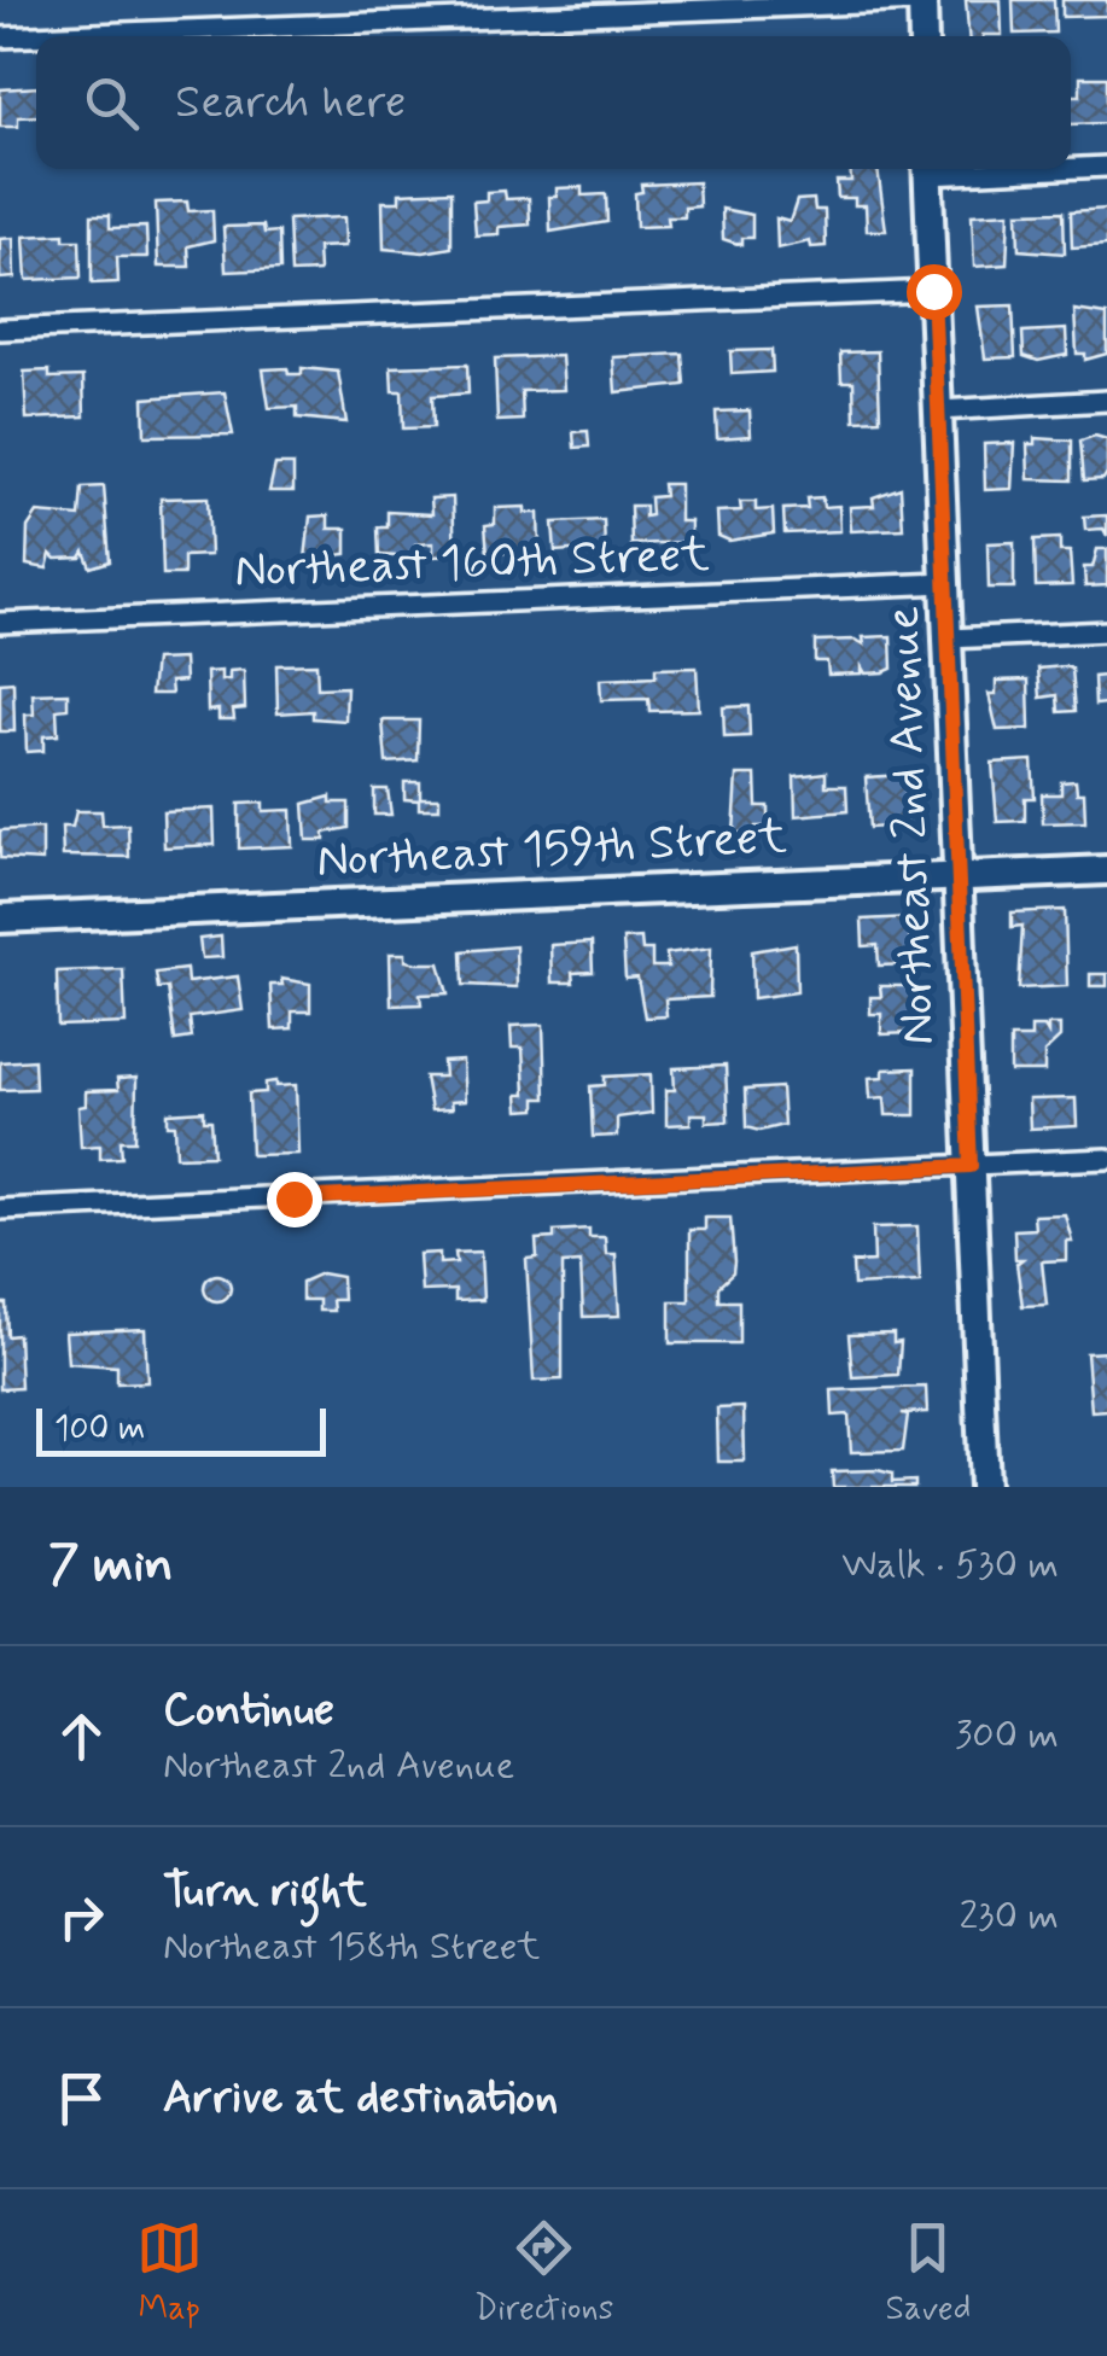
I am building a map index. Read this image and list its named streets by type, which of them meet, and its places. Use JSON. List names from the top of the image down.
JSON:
{
  "streets": {
    "street": ["Northeast 160th Street", "Northeast 2nd Avenue", "Northeast 159th Street"]
  },
  "crossings": [
    ["Northeast 160th Street", "Northeast 2nd Avenue"],
    ["Northeast 2nd Avenue", "Northeast 159th Street"]
  ],
  "scale_bar": "100 m",
  "page": {
    "search": "Search here",
    "scale": "100 m",
    "heading": ["7 min", "Walk · 530 m"],
    "list": [
      ["Continue", "Northeast 2nd Avenue", "300 m"],
      ["Turn right", "Northeast 158th Street", "230 m"],
      "Arrive at destination"
    ],
    "nav": ["Map", "Directions", "Saved"]
  }
}
